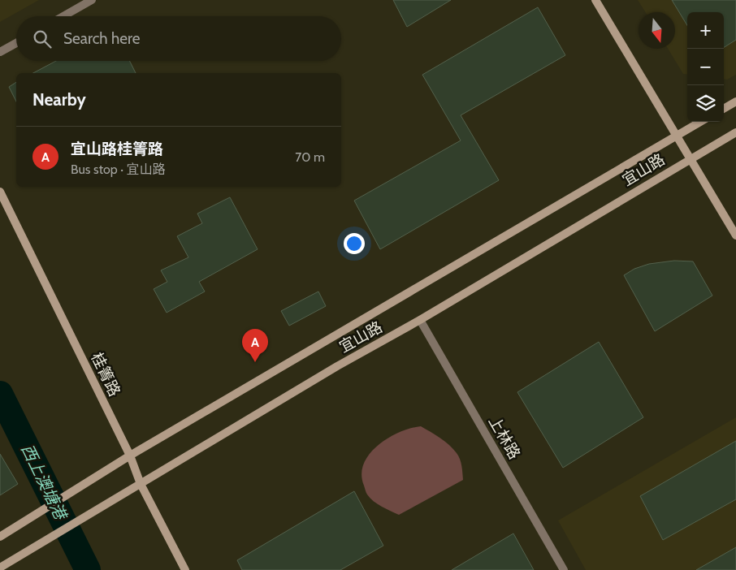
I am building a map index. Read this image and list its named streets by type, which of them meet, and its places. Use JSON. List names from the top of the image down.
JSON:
{
  "streets": {
    "main road": ["宜山路", "桂箐路"],
    "street": ["上林路"]
  },
  "crossings": [
    ["宜山路", "桂箐路"],
    ["宜山路", "上林路"]
  ],
  "water": ["西上澳塘港"],
  "north": "bottom",
  "page": {
    "map_buttons": ["+", "−"],
    "search": "Search here",
    "heading": "Nearby",
    "list": [
      {
        "mark": "A",
        "name": "宜山路桂箐路",
        "note": "Bus stop · 宜山路",
        "value": "70 m"
      }
    ],
    "pins": "A"
  }
}
